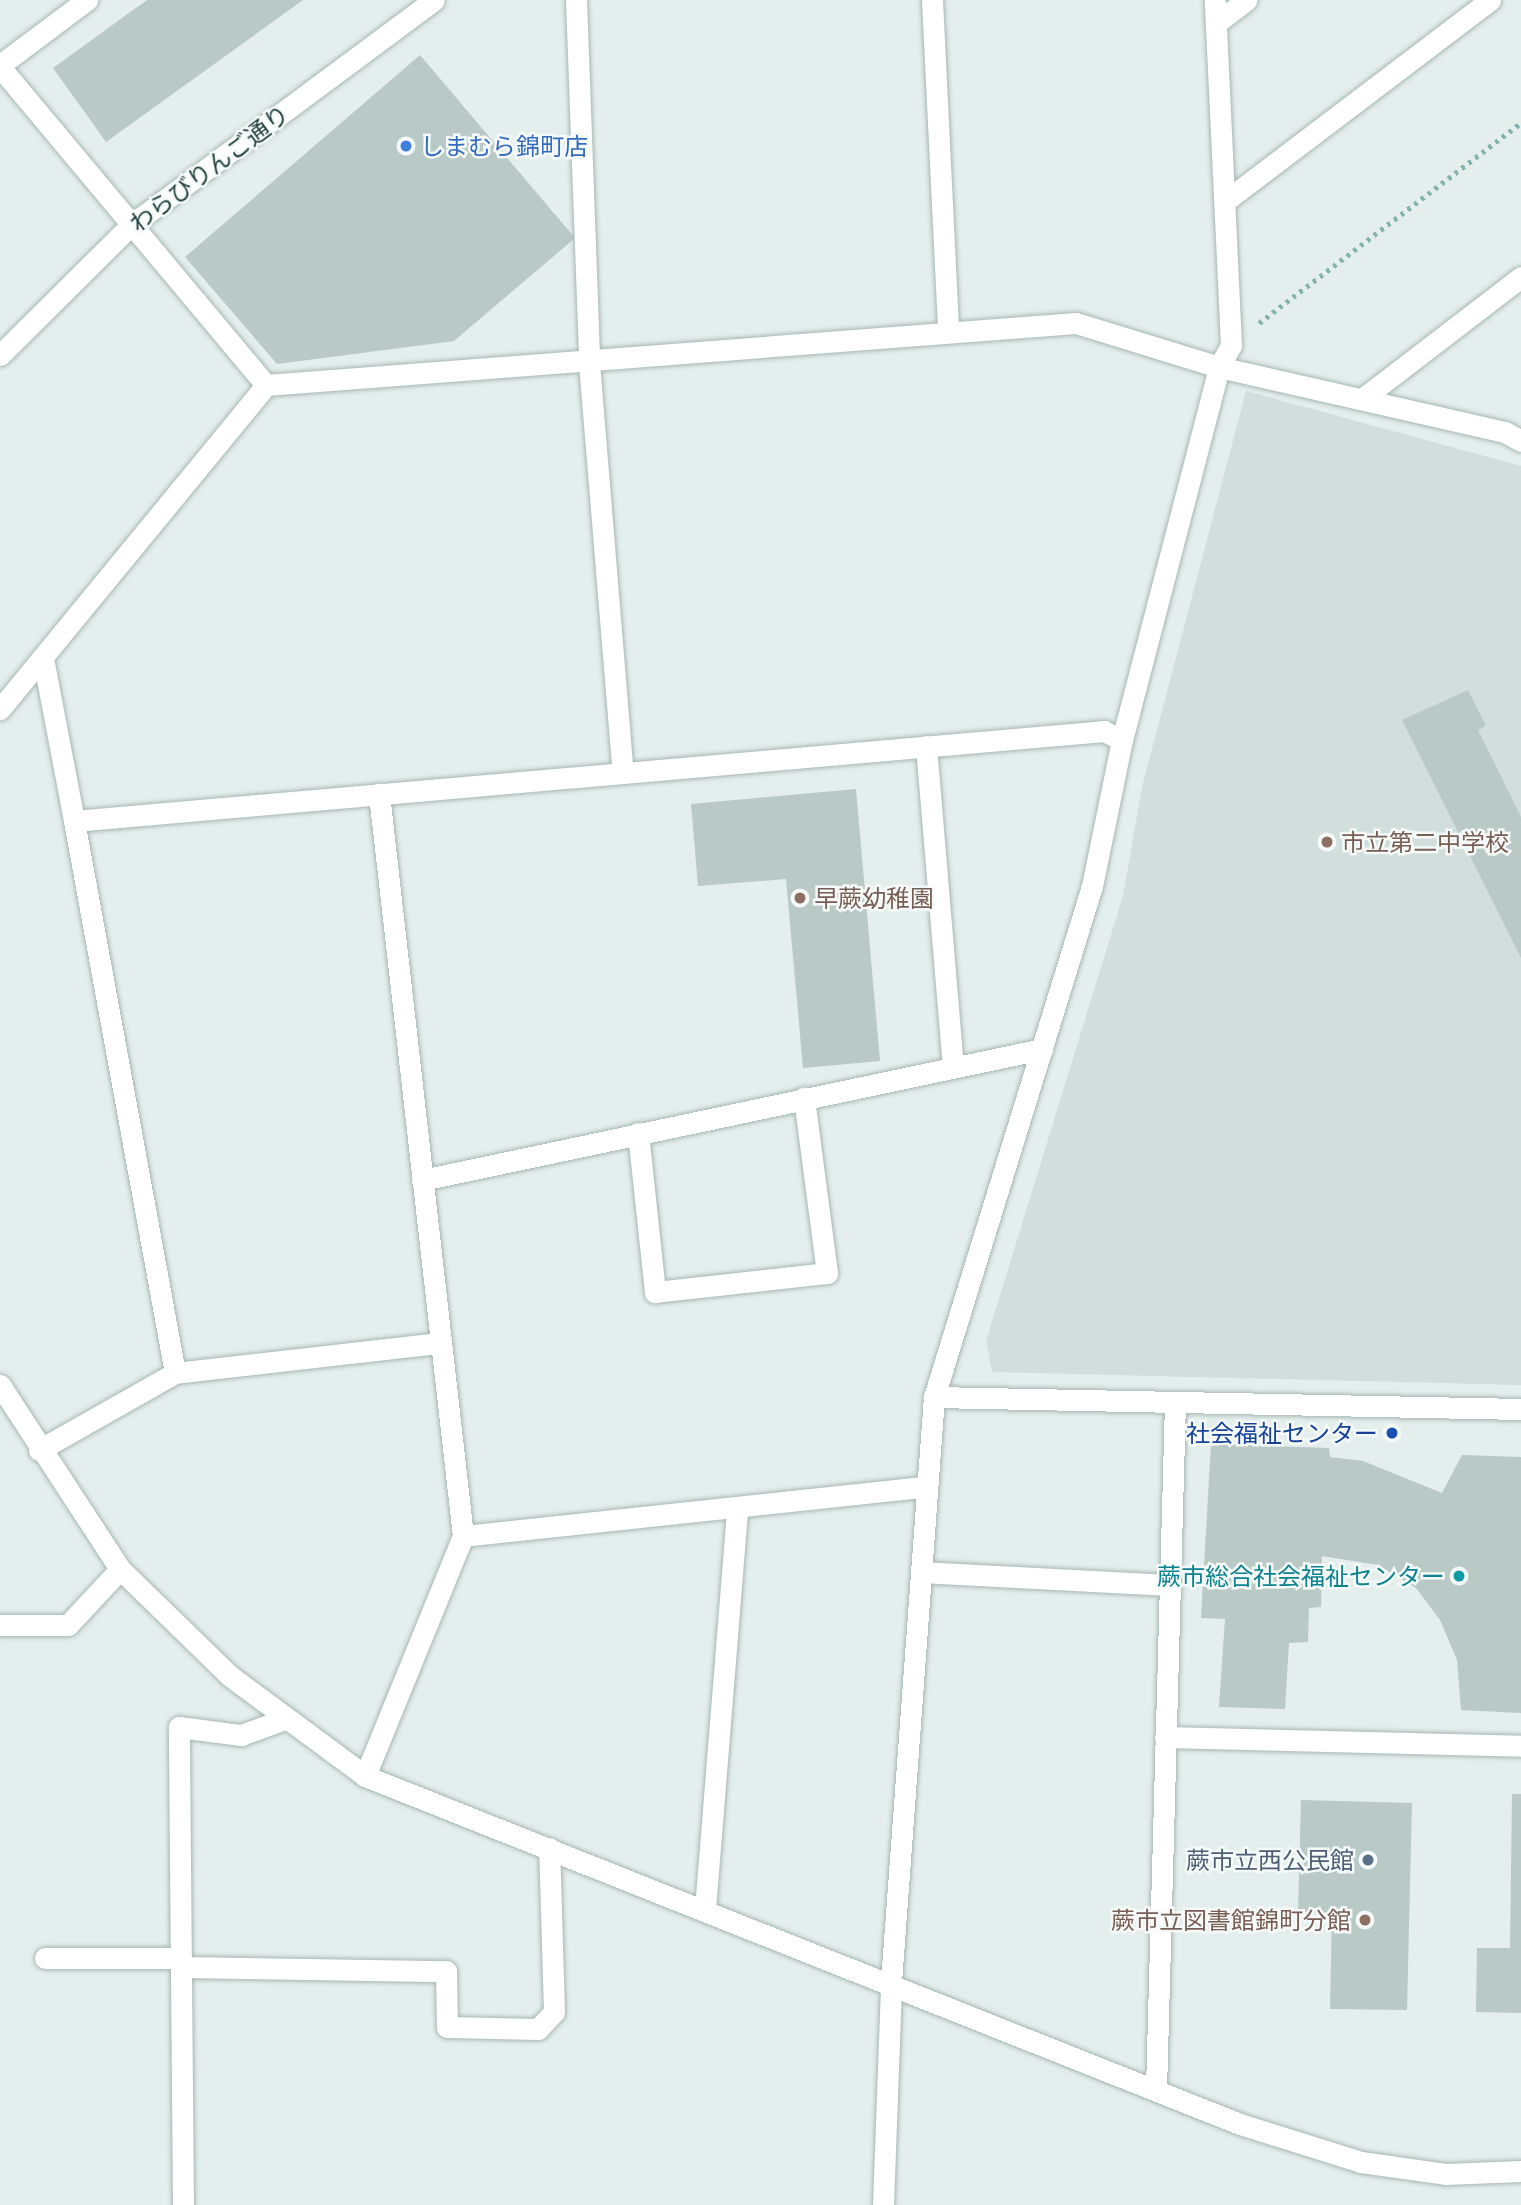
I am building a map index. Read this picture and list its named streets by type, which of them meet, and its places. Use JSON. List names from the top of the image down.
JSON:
{
  "streets": {
    "street": ["わらびりんご通り"]
  },
  "places": [
    "しまむら錦町店",
    "市立第二中学校",
    "早蕨幼稚園",
    "社会福祉センター",
    "蕨市総合社会福祉センター",
    "蕨市立西公民館",
    "蕨市立図書館錦町分館"
  ]
}
